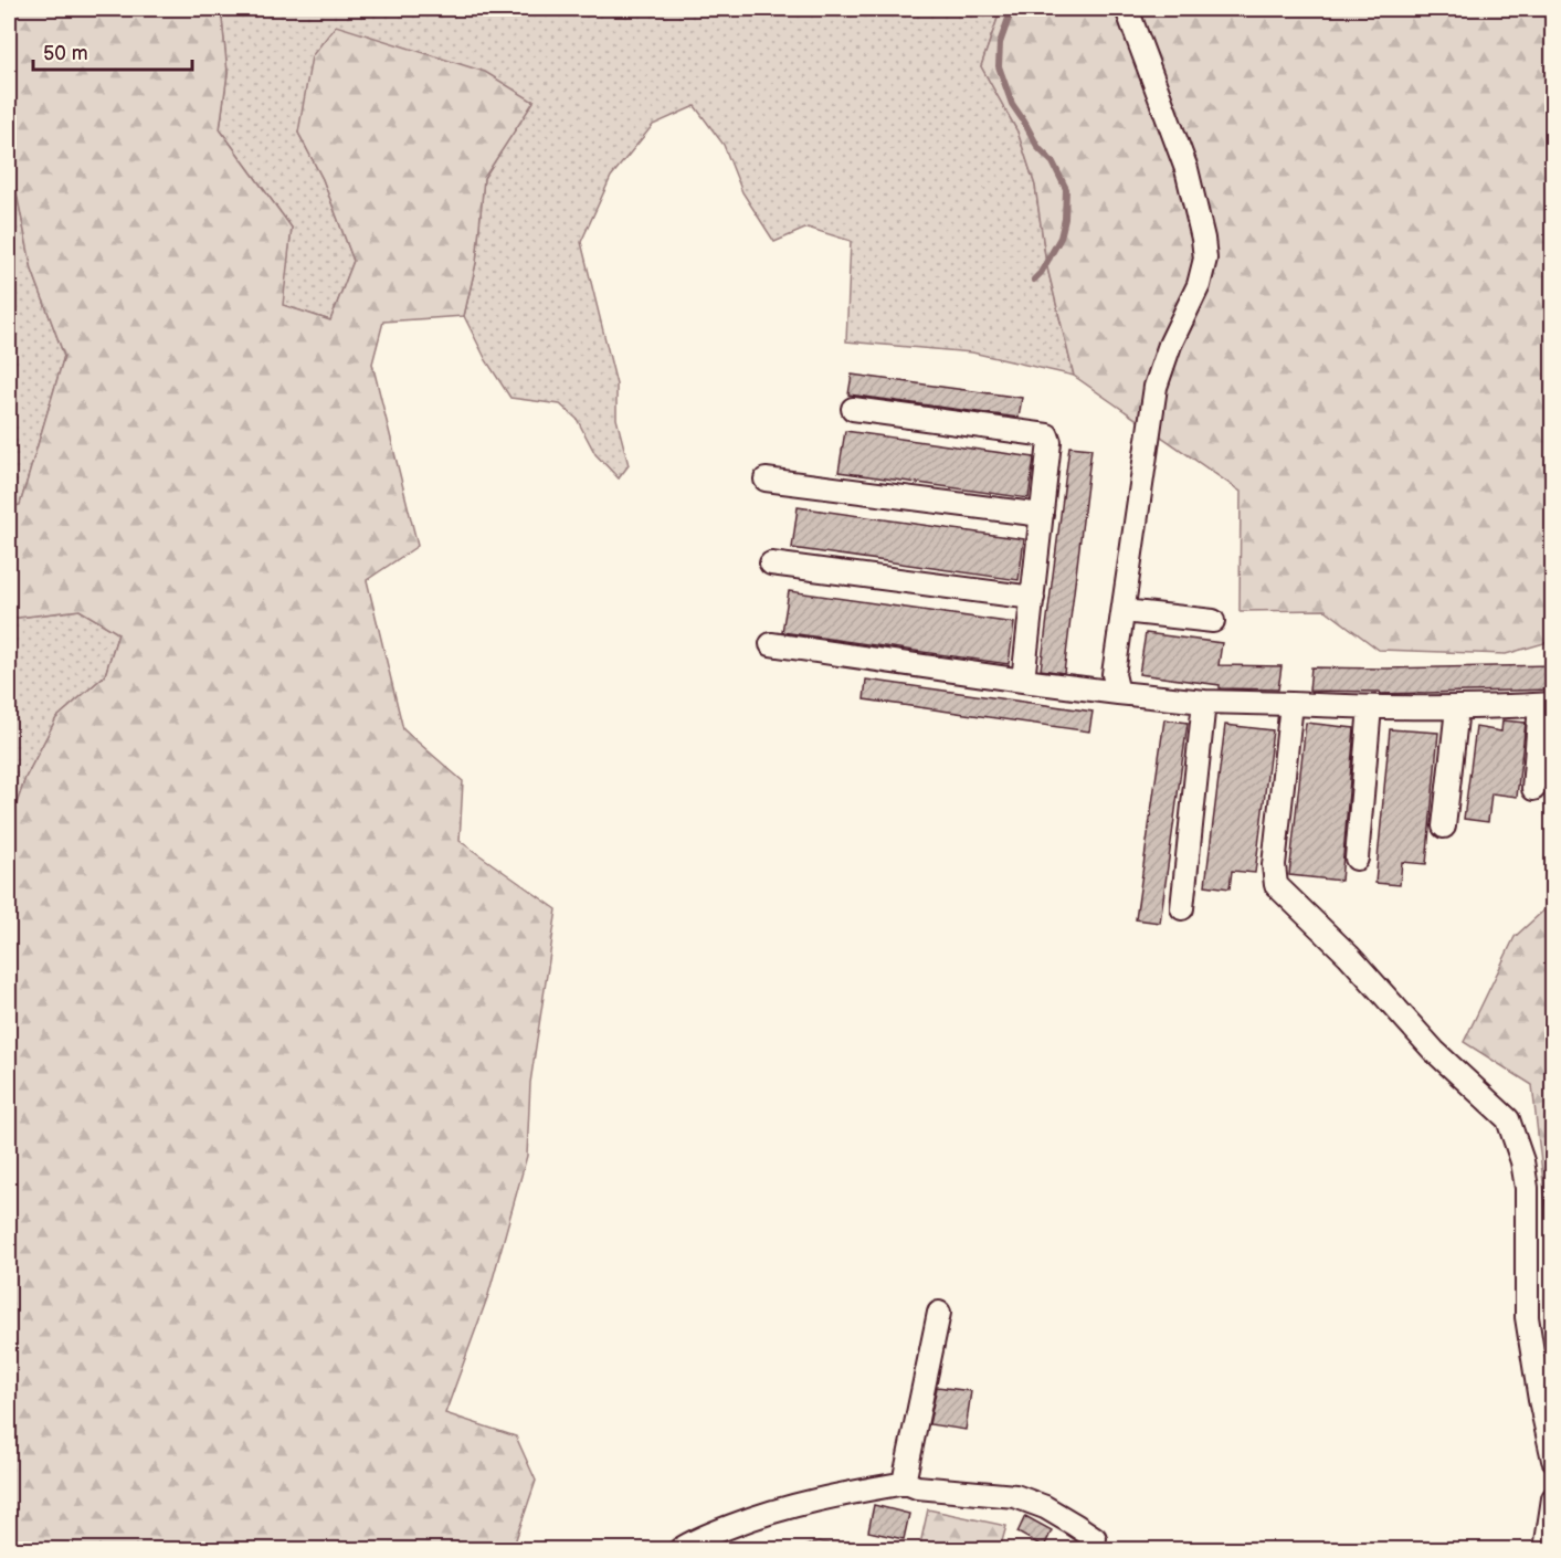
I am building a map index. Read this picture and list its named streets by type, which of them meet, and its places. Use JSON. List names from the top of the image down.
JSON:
{
  "scale_bar": "50 m"
}
